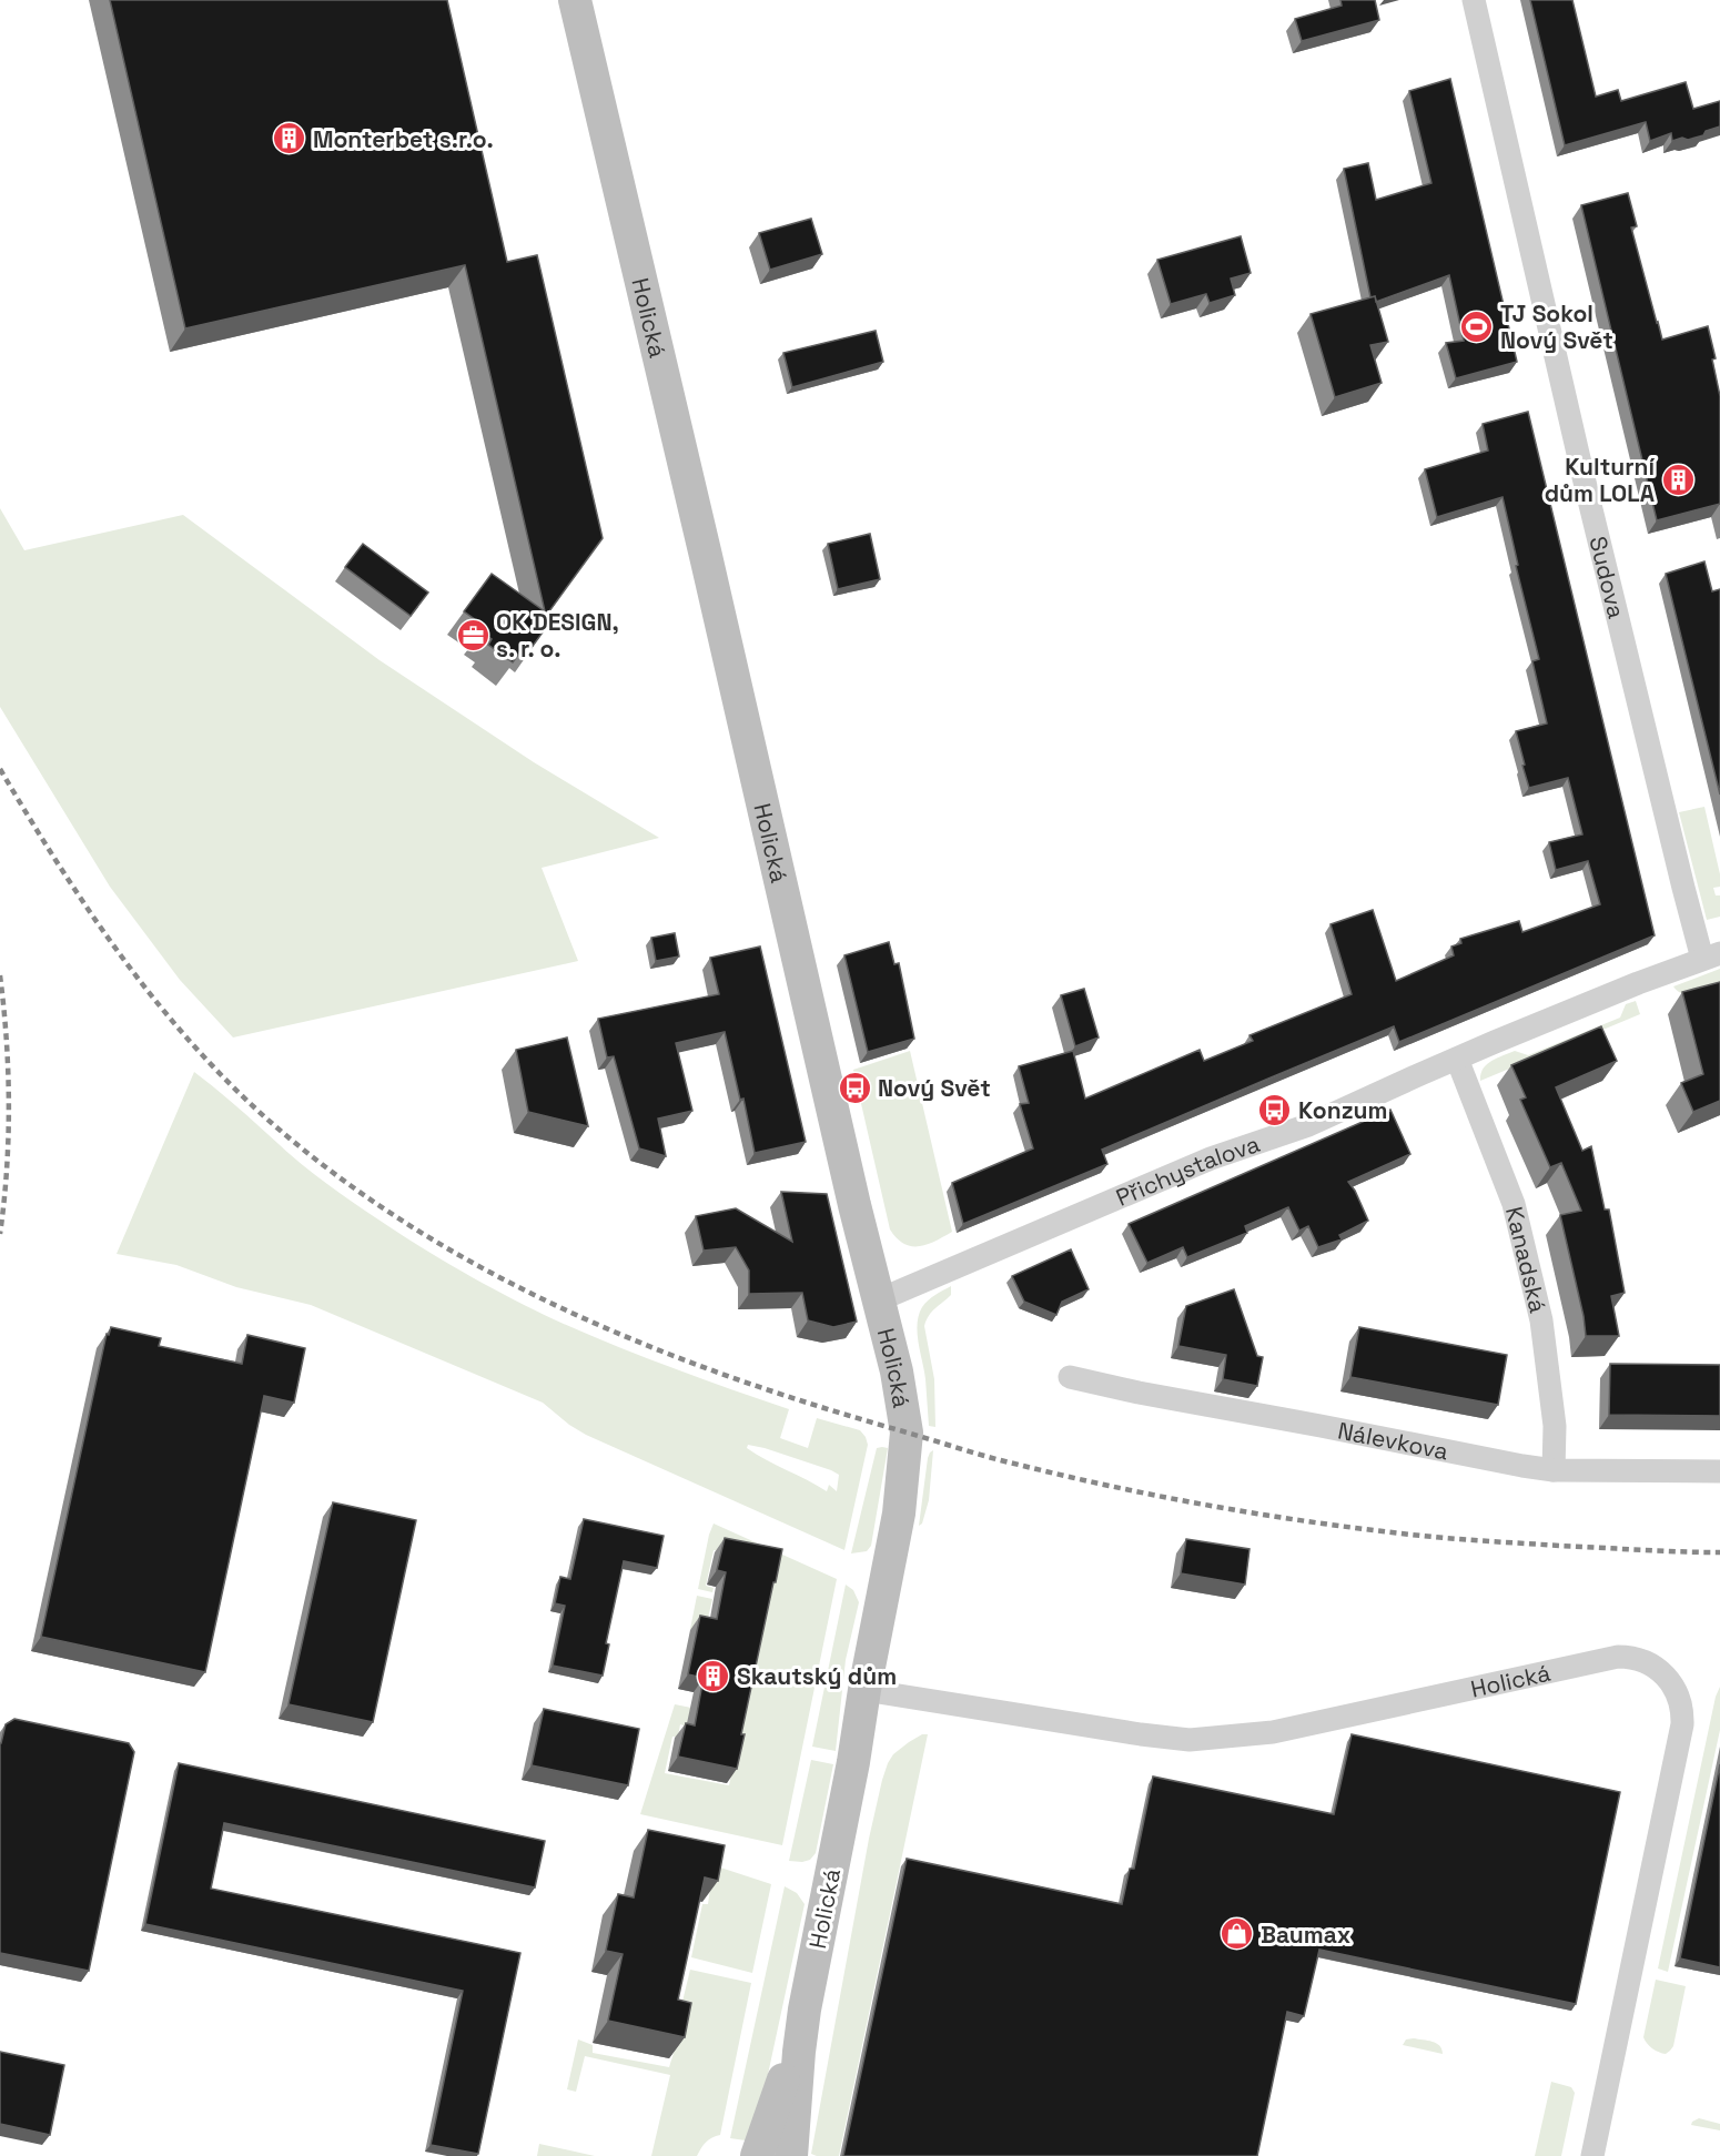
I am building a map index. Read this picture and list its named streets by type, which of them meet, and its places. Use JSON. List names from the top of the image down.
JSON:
{
  "streets": {
    "street": [
      "Holická",
      "Sudova",
      "Přichystalova",
      "Kanadská",
      "Nálevkova"
    ]
  },
  "crossings": [
    ["Holická", "Přichystalova"],
    ["Sudova", "Přichystalova"],
    ["Přichystalova", "Kanadská"],
    ["Kanadská", "Nálevkova"]
  ],
  "places": {
    "building": ["Monterbet s.r.o.", "Kulturní dům LOLA", "Skautský dům"],
    "sports": ["TJ Sokol Nový Svět"],
    "office": ["OK DESIGN, s. r. o."],
    "bus stop": ["Nový Svět", "Konzum"],
    "shop": ["Baumax"]
  }
}
